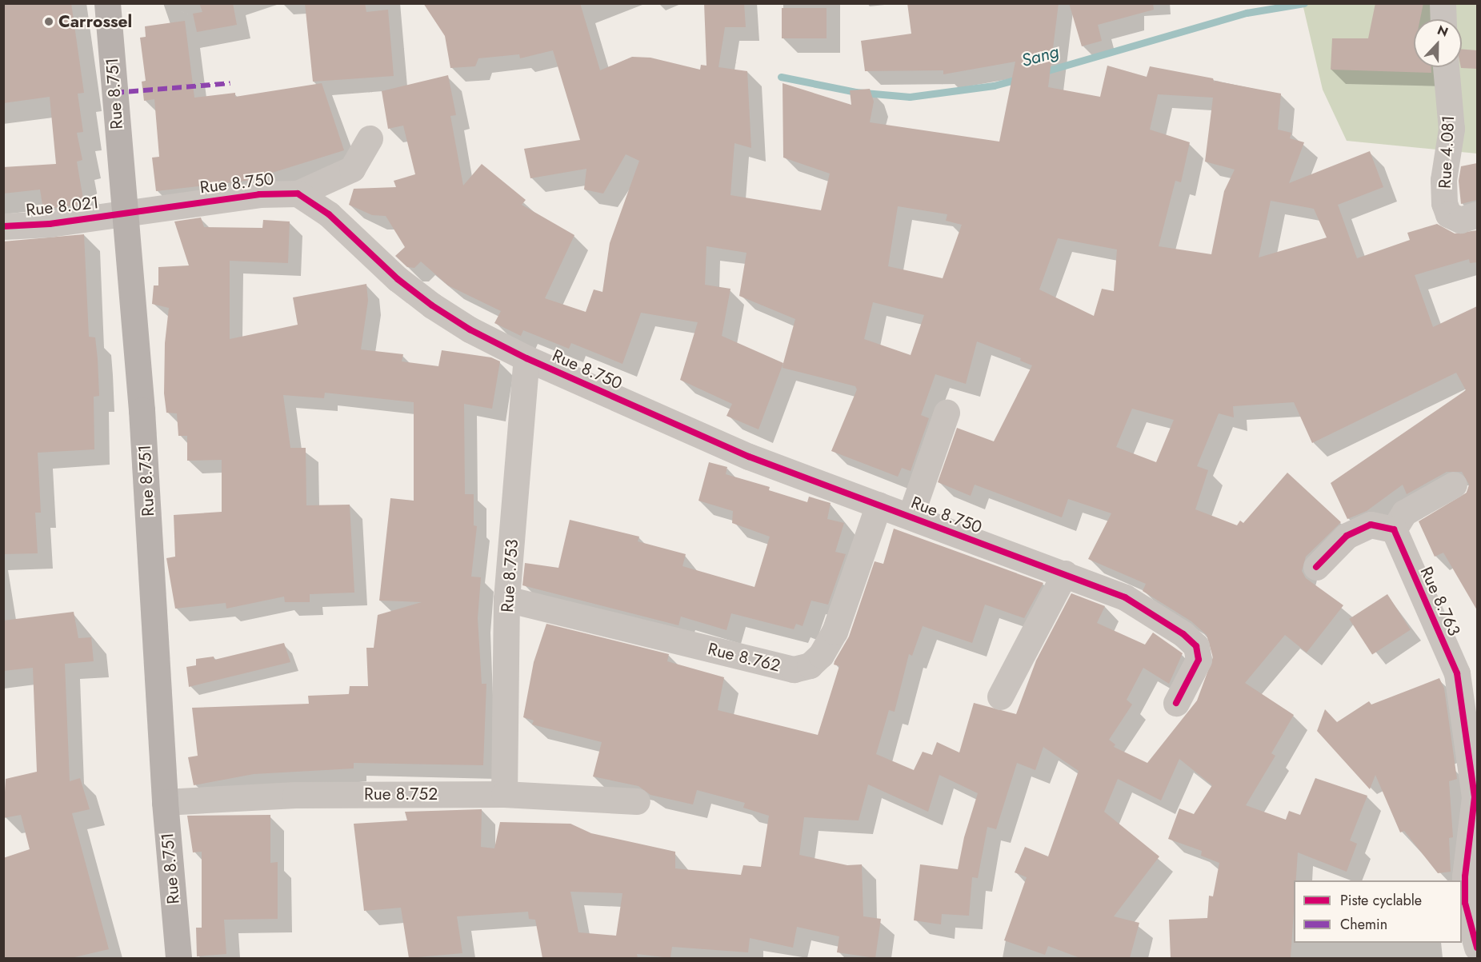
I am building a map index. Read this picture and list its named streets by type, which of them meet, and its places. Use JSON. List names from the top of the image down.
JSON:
{
  "streets": {
    "main road": ["Rue 8.751"],
    "street": [
      "Rue 4.081",
      "Rue 8.750",
      "Rue 8.021",
      "Rue 8.753",
      "Rue 8.763",
      "Rue 8.762",
      "Rue 8.752"
    ]
  },
  "crossings": [
    ["Rue 8.751", "Rue 8.750"],
    ["Rue 8.751", "Rue 8.021"],
    ["Rue 8.751", "Rue 8.752"],
    ["Rue 8.750", "Rue 8.021"],
    ["Rue 8.750", "Rue 8.753"],
    ["Rue 8.750", "Rue 8.762"],
    ["Rue 8.753", "Rue 8.762"],
    ["Rue 8.753", "Rue 8.752"]
  ],
  "water": ["Sang"],
  "places": ["Carrossel"],
  "legend": ["Piste cyclable", "Chemin"],
  "north": "top"
}
